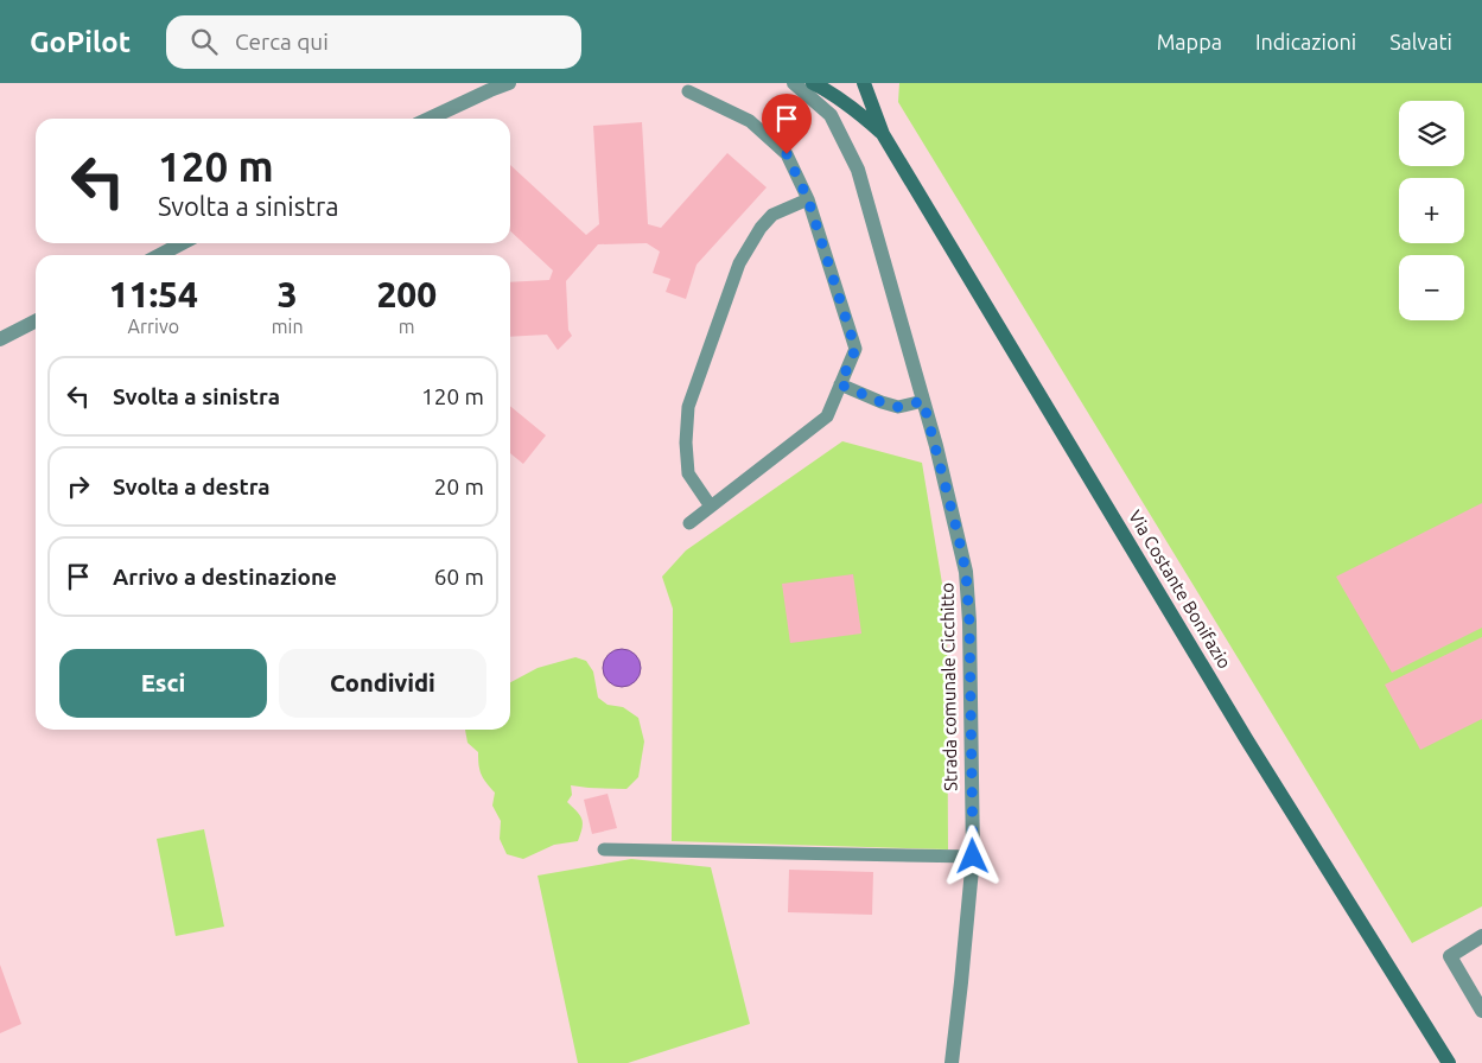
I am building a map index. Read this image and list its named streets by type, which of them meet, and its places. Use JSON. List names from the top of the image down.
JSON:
{
  "streets": {
    "main road": ["Via Costante Bonifazio"],
    "street": ["Strada comunale Cicchitto"]
  },
  "page": {
    "header": "GoPilot",
    "search": "Cerca qui",
    "nav": ["Mappa", "Indicazioni", "Salvati"],
    "map_buttons": ["+", "−"],
    "turn": ["120 m", "Svolta a sinistra"],
    "eta": [
      "11:54",
      "Arrivo",
      "3",
      "min",
      "200",
      "m"
    ],
    "list": [
      {
        "name": "Svolta a sinistra",
        "value": "120 m"
      },
      {
        "name": "Svolta a destra",
        "value": "20 m"
      },
      {
        "name": "Arrivo a destinazione",
        "value": "60 m"
      }
    ],
    "buttons": ["Esci", "Condividi"]
  }
}
